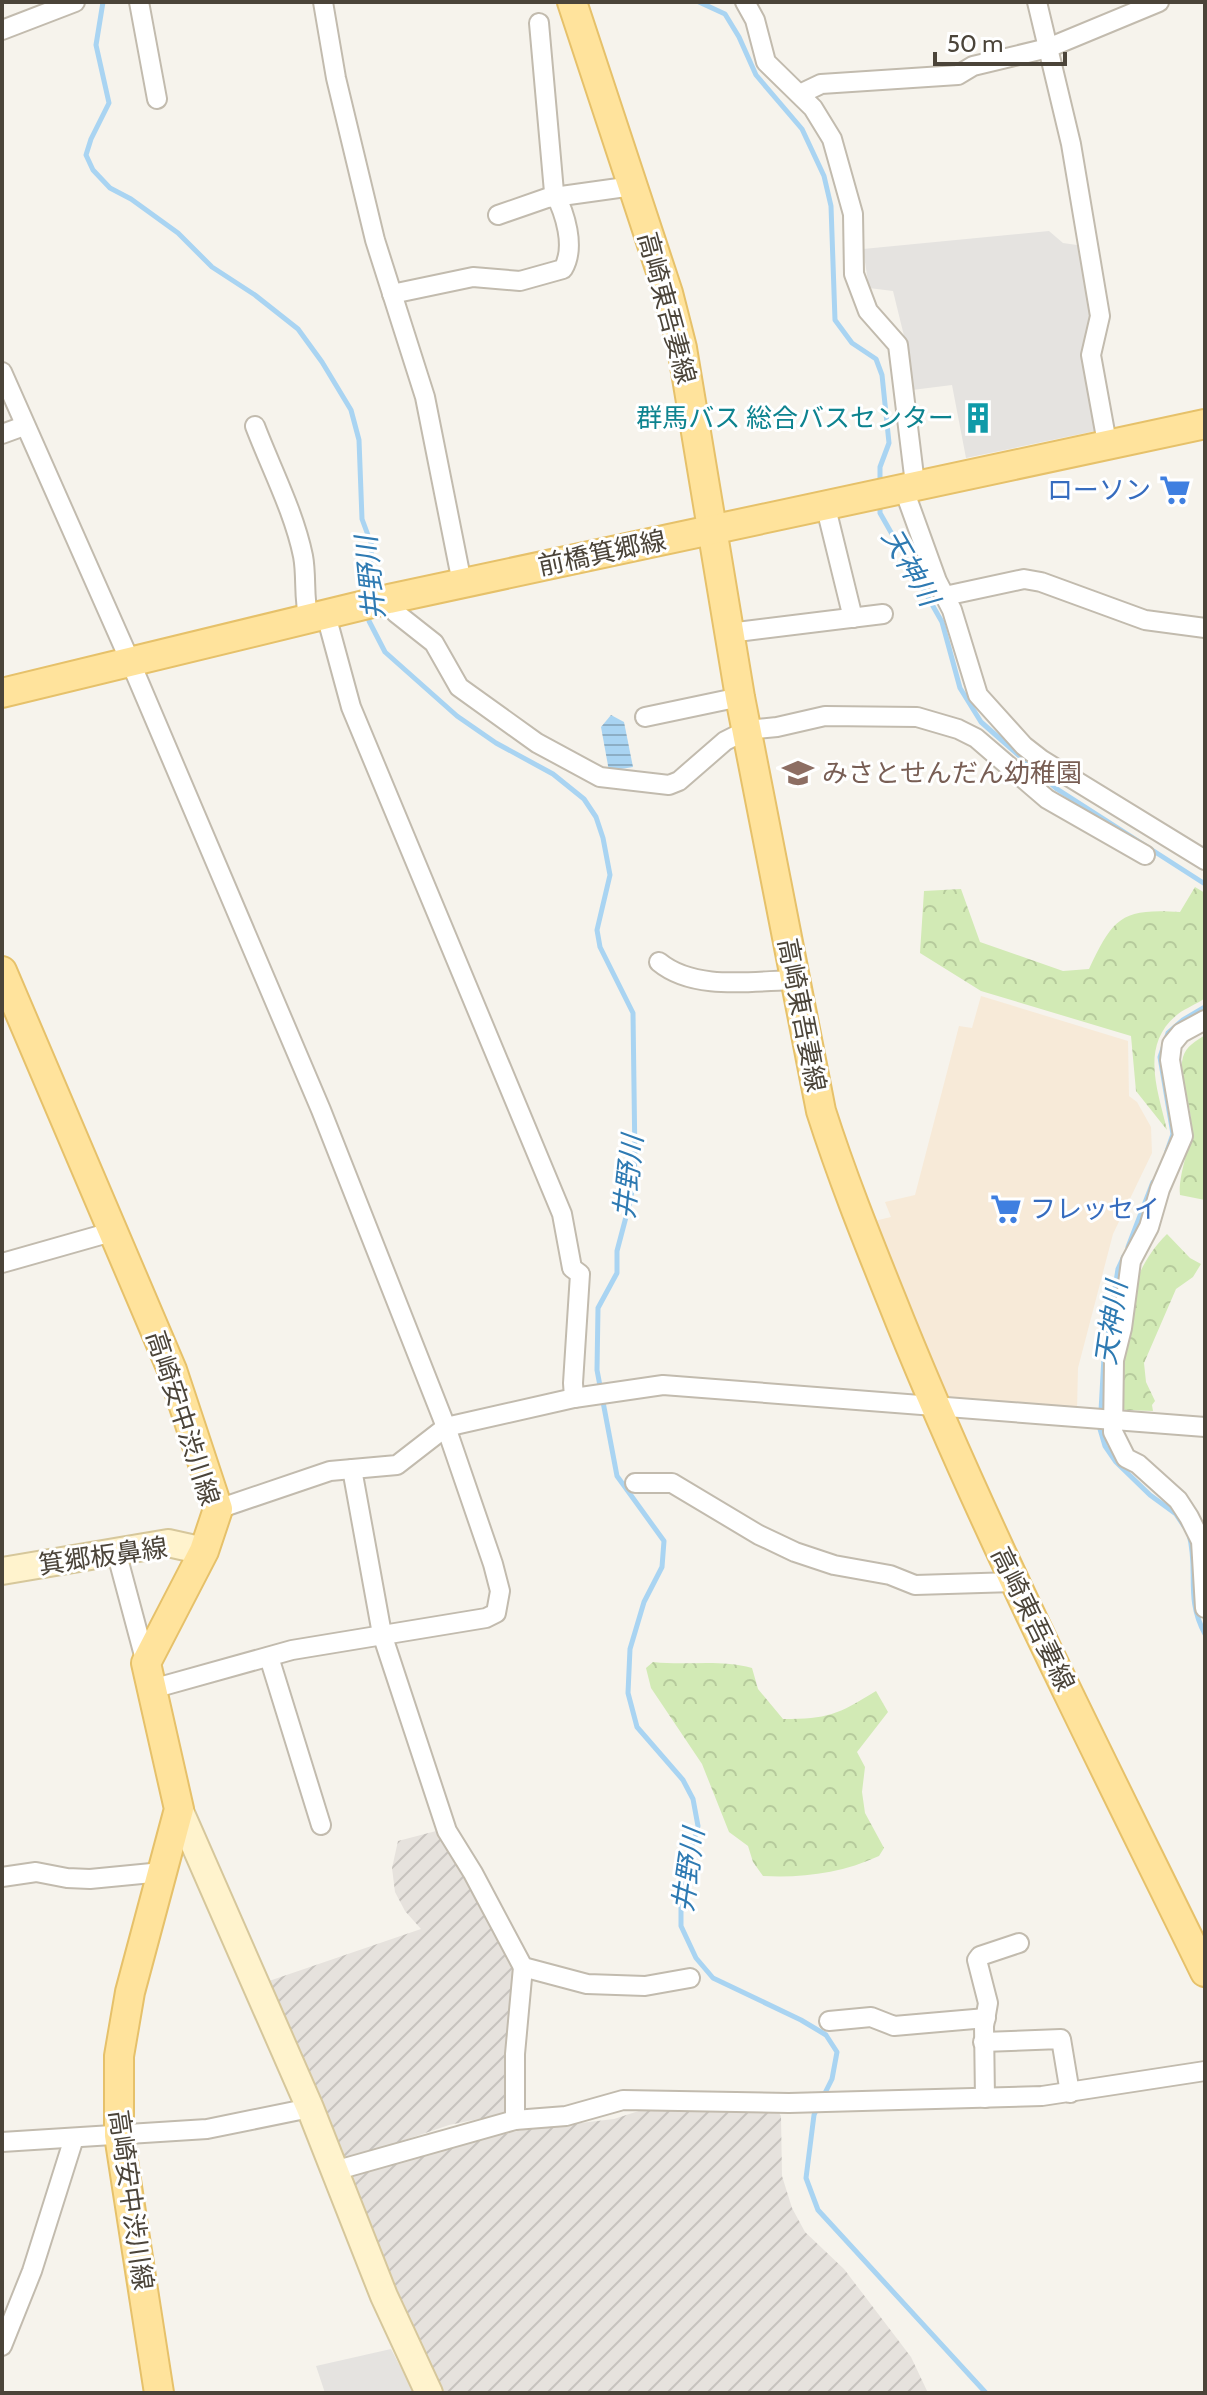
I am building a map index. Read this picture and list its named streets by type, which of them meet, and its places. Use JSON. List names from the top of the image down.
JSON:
{
  "streets": {
    "main road": ["高崎東吾妻線", "前橋箕郷線", "高崎安中渋川線"],
    "street": ["箕郷板鼻線"]
  },
  "crossings": [
    ["高崎東吾妻線", "前橋箕郷線"],
    ["高崎安中渋川線", "箕郷板鼻線"]
  ],
  "water": ["天神川", "井野川"],
  "places": {
    "building": ["群馬バス 総合バスセンター"],
    "supermarket": ["ローソン", "フレッセイ"],
    "school or university": ["みさとせんだん幼稚園"]
  },
  "scale_bar": "50 m"
}
